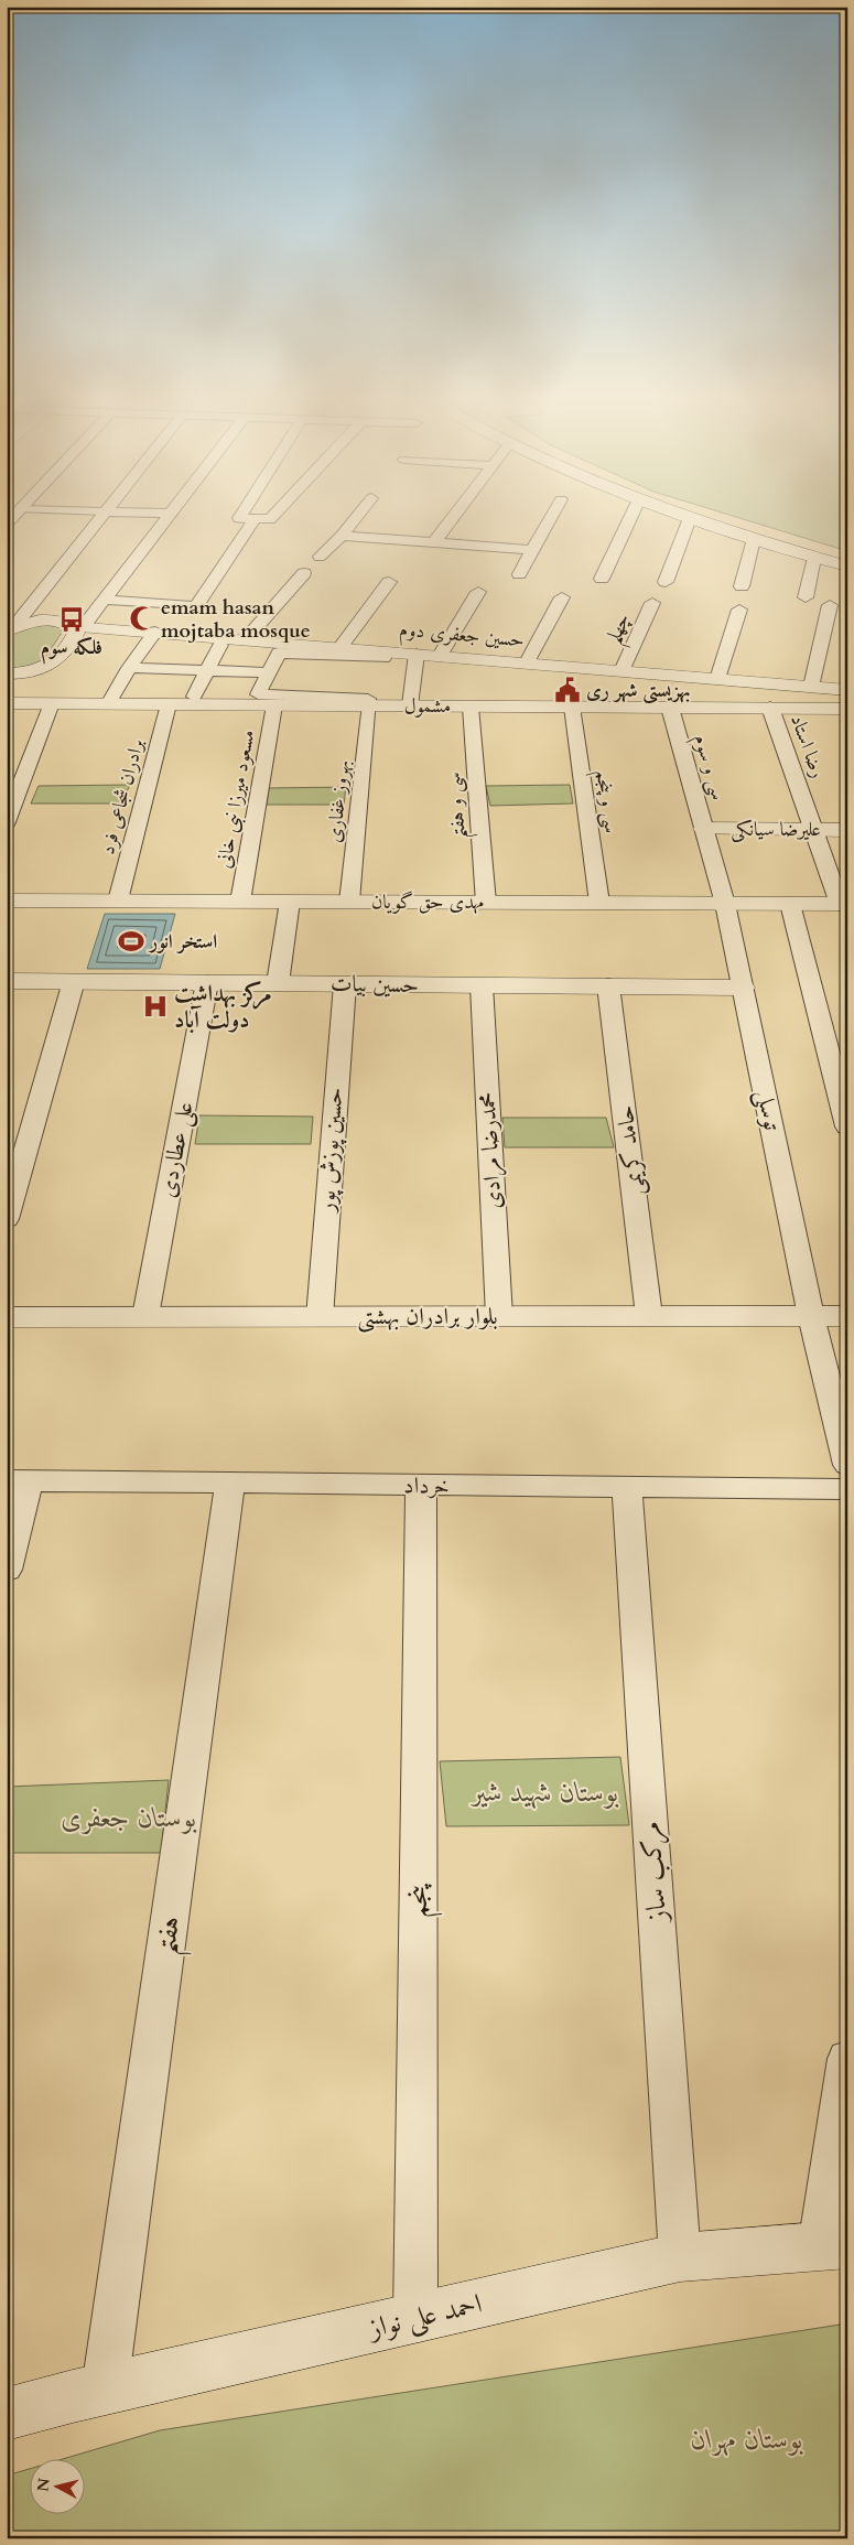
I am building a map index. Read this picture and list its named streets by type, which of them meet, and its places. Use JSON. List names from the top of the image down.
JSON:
{
  "streets": {
    "street": [
      "چهلم",
      "حسین جعفری دوم",
      "مشمول",
      "رضا استاد",
      "سی و سوم",
      "برادران شجاعی فرد",
      "مسعود میرزا نبی خانی",
      "بهروز غفاری",
      "سی و پنجم",
      "سی و هفتم",
      "علیرضا سیانکی",
      "مهدی حق گویان",
      "حسین بیات",
      "توسلی",
      "علی عطاردی",
      "حسین پوزش پور",
      "محمدرضا مرادی",
      "حامد کریمی",
      "بلوار برادران بهشتی",
      "خرداد",
      "مرکب ساز",
      "پنجم",
      "هفتم",
      "احمد علی نواز"
    ]
  },
  "crossings": [
    ["چهلم", "حسین جعفری دوم"],
    ["مشمول", "رضا استاد"],
    ["مشمول", "سی و سوم"],
    ["مشمول", "برادران شجاعی فرد"],
    ["مشمول", "مسعود میرزا نبی خانی"],
    ["مشمول", "بهروز غفاری"],
    ["مشمول", "سی و پنجم"],
    ["مشمول", "سی و هفتم"],
    ["رضا استاد", "علیرضا سیانکی"],
    ["رضا استاد", "مهدی حق گویان"],
    ["سی و سوم", "علیرضا سیانکی"],
    ["سی و سوم", "مهدی حق گویان"],
    ["سی و سوم", "توسلی"],
    ["برادران شجاعی فرد", "مهدی حق گویان"],
    ["مسعود میرزا نبی خانی", "مهدی حق گویان"],
    ["بهروز غفاری", "مهدی حق گویان"],
    ["سی و پنجم", "مهدی حق گویان"],
    ["سی و هفتم", "مهدی حق گویان"],
    ["مهدی حق گویان", "توسلی"],
    ["حسین بیات", "توسلی"],
    ["حسین بیات", "علی عطاردی"],
    ["حسین بیات", "حسین پوزش پور"],
    ["حسین بیات", "محمدرضا مرادی"],
    ["حسین بیات", "حامد کریمی"],
    ["توسلی", "بلوار برادران بهشتی"],
    ["علی عطاردی", "بلوار برادران بهشتی"],
    ["حسین پوزش پور", "بلوار برادران بهشتی"],
    ["محمدرضا مرادی", "بلوار برادران بهشتی"],
    ["حامد کریمی", "بلوار برادران بهشتی"],
    ["خرداد", "مرکب ساز"],
    ["خرداد", "پنجم"],
    ["خرداد", "هفتم"],
    ["مرکب ساز", "احمد علی نواز"],
    ["پنجم", "احمد علی نواز"],
    ["هفتم", "احمد علی نواز"]
  ],
  "parks": ["بوستان شهید شیر", "بوستان جعفری", "بوستان مهران"],
  "places": {
    "mosque": ["emam hasan mojtaba mosque"],
    "bus stop": ["فلکه سوم"],
    "public building": ["بهزیستی شهر ری"],
    "sports": ["استخر انور"],
    "hospital": ["مرکز بهداشت دولت آباد"]
  },
  "north": "left"
}
